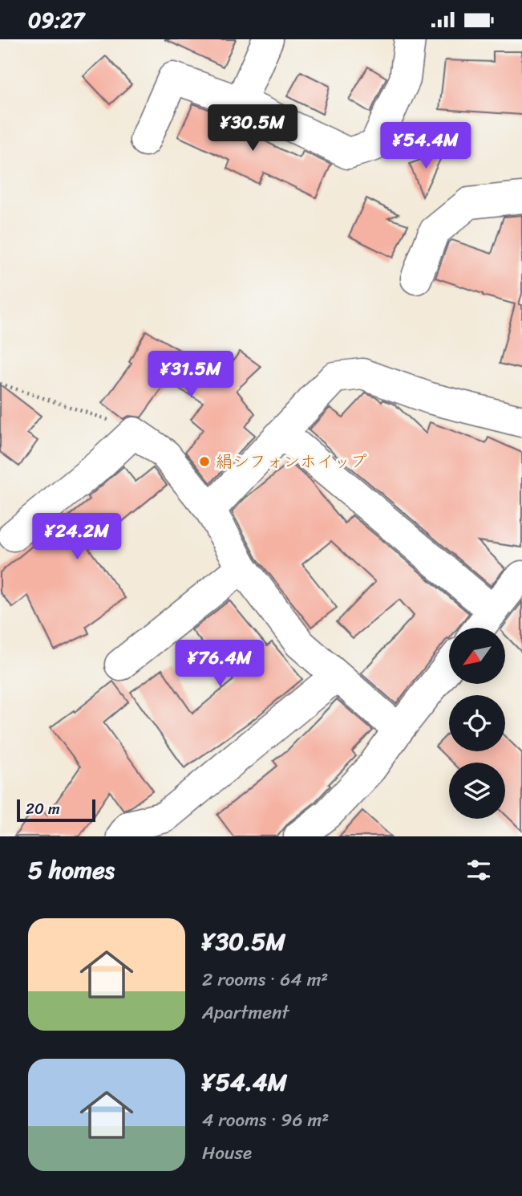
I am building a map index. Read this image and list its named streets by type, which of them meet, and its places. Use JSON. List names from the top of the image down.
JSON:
{
  "places": ["絹シフォンホイップ"],
  "scale_bar": "20 m",
  "north": "bottom left",
  "page": {
    "status": "09:27",
    "price": [
      "¥30.5M",
      "¥54.4M",
      "¥31.5M",
      "¥24.2M",
      "¥76.4M"
    ],
    "scale": "20 m",
    "heading": "5 homes",
    "list": [
      {
        "name": "¥30.5M",
        "note": "2 rooms · 64 m² · Apartment"
      },
      {
        "name": "¥54.4M",
        "note": "4 rooms · 96 m² · House"
      }
    ]
  }
}
